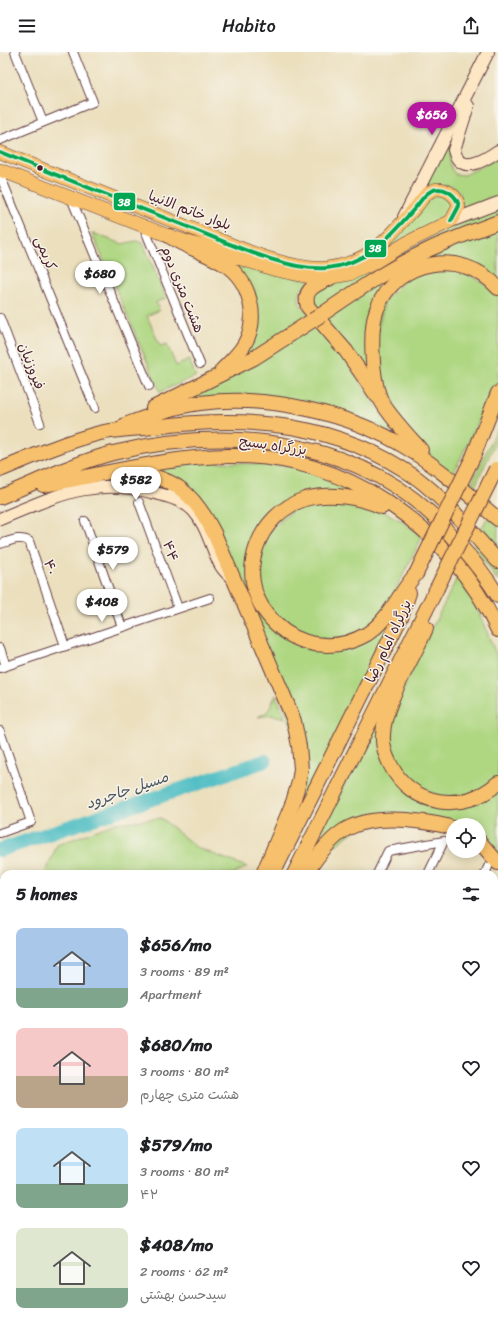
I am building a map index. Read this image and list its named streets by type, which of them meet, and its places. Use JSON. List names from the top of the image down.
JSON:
{
  "streets": {
    "highway": ["بزرگراه بسیج", "بزرگراه امام رضا"],
    "main road": ["بلوار خاتم الانبیا"],
    "street": [
      "کریمی",
      "هشت متری دوم",
      "فیروزنیان",
      "۴۴",
      "۴۰"
    ]
  },
  "crossings": [
    ["بلوار خاتم الانبیا", "هشت متری دوم"]
  ],
  "water": ["مسیل جاجرود"],
  "lines": ["transit line 38"],
  "page": {
    "header": "Habito",
    "price": [
      "$656",
      "$680",
      "$582",
      "$579",
      "$408"
    ],
    "heading": "5 homes",
    "list": [
      {
        "name": "$656/mo",
        "note": "3 rooms · 89 m² · Apartment"
      },
      {
        "name": "$680/mo",
        "note": "3 rooms · 80 m² · هشت متری چهارم"
      },
      {
        "name": "$579/mo",
        "note": "3 rooms · 80 m² · ۴۲"
      },
      {
        "name": "$408/mo",
        "note": "2 rooms · 62 m² · سیدحسن بهشتی"
      }
    ]
  }
}
